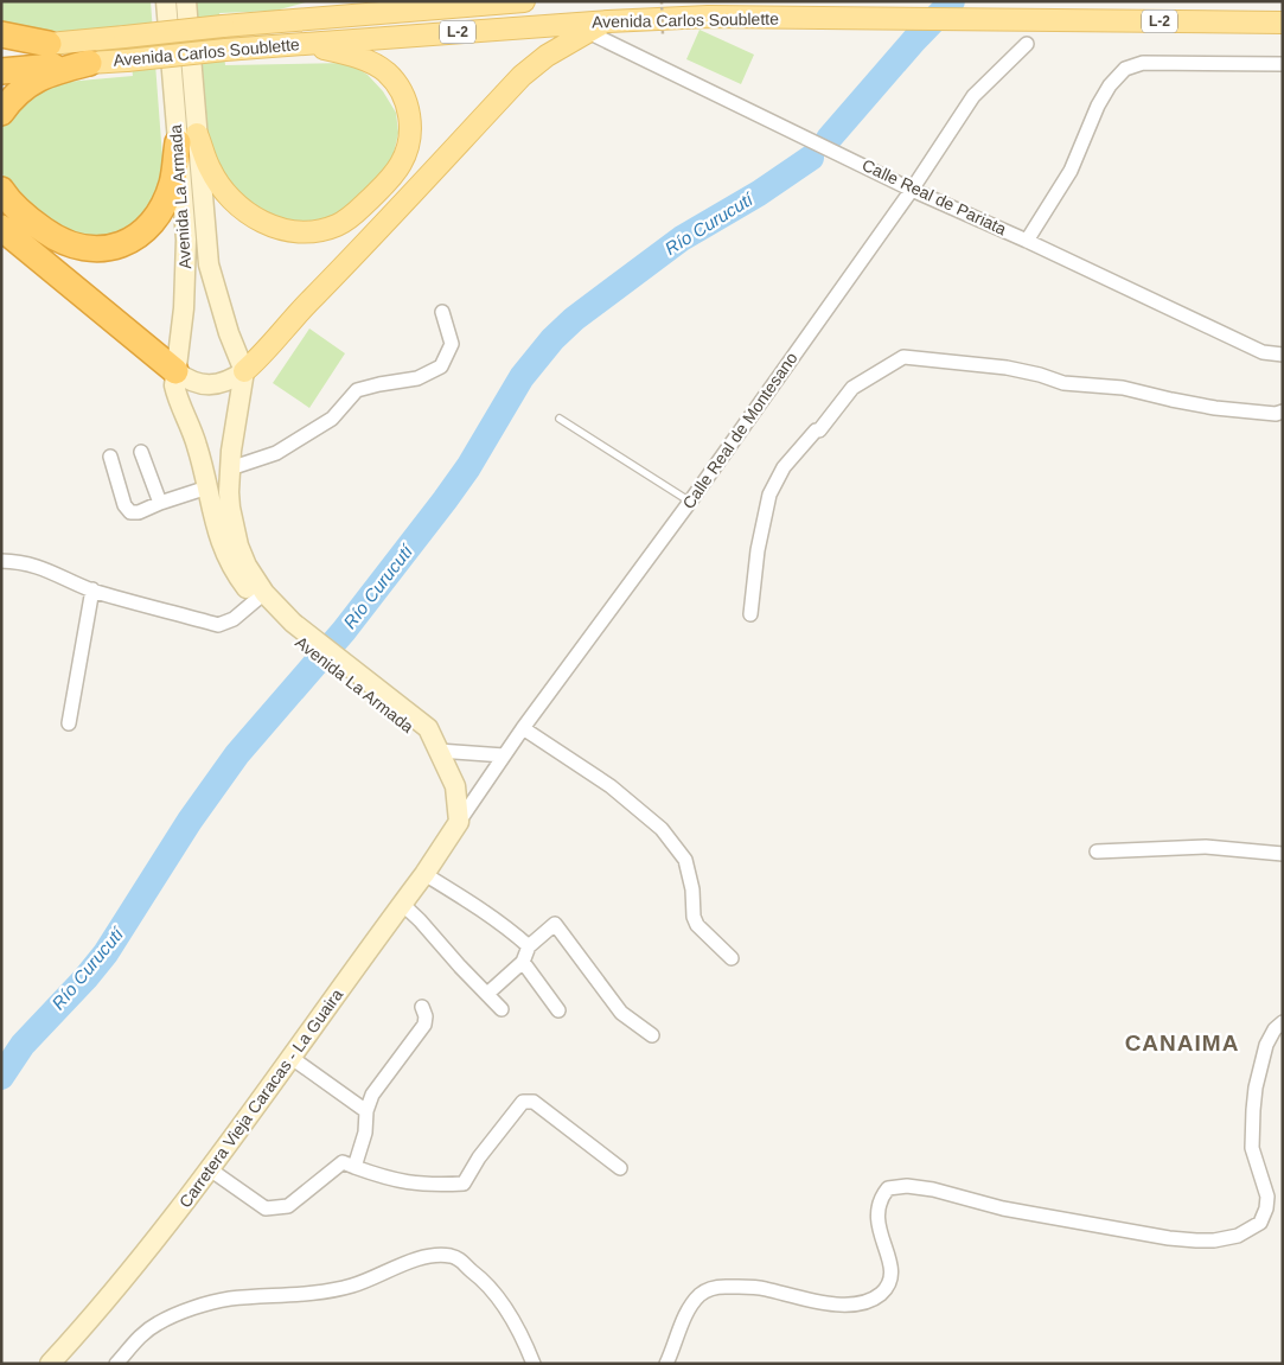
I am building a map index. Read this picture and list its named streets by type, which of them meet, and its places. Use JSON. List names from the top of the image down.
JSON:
{
  "streets": {
    "highway": ["L-2"],
    "main road": ["Avenida Carlos Soublette", "Avenida La Armada", "Carretera Vieja Caracas - La Guaira"],
    "street": ["Calle Real de Pariata", "Calle Real de Montesano"]
  },
  "crossings": [
    ["Avenida Carlos Soublette", "L-2"],
    ["Avenida La Armada", "Calle Real de Montesano"],
    ["Avenida La Armada", "Carretera Vieja Caracas - La Guaira"],
    ["Calle Real de Pariata", "Calle Real de Montesano"],
    ["Calle Real de Montesano", "Carretera Vieja Caracas - La Guaira"]
  ],
  "districts": ["CANAIMA"],
  "water": ["Río Curucutí"]
}
